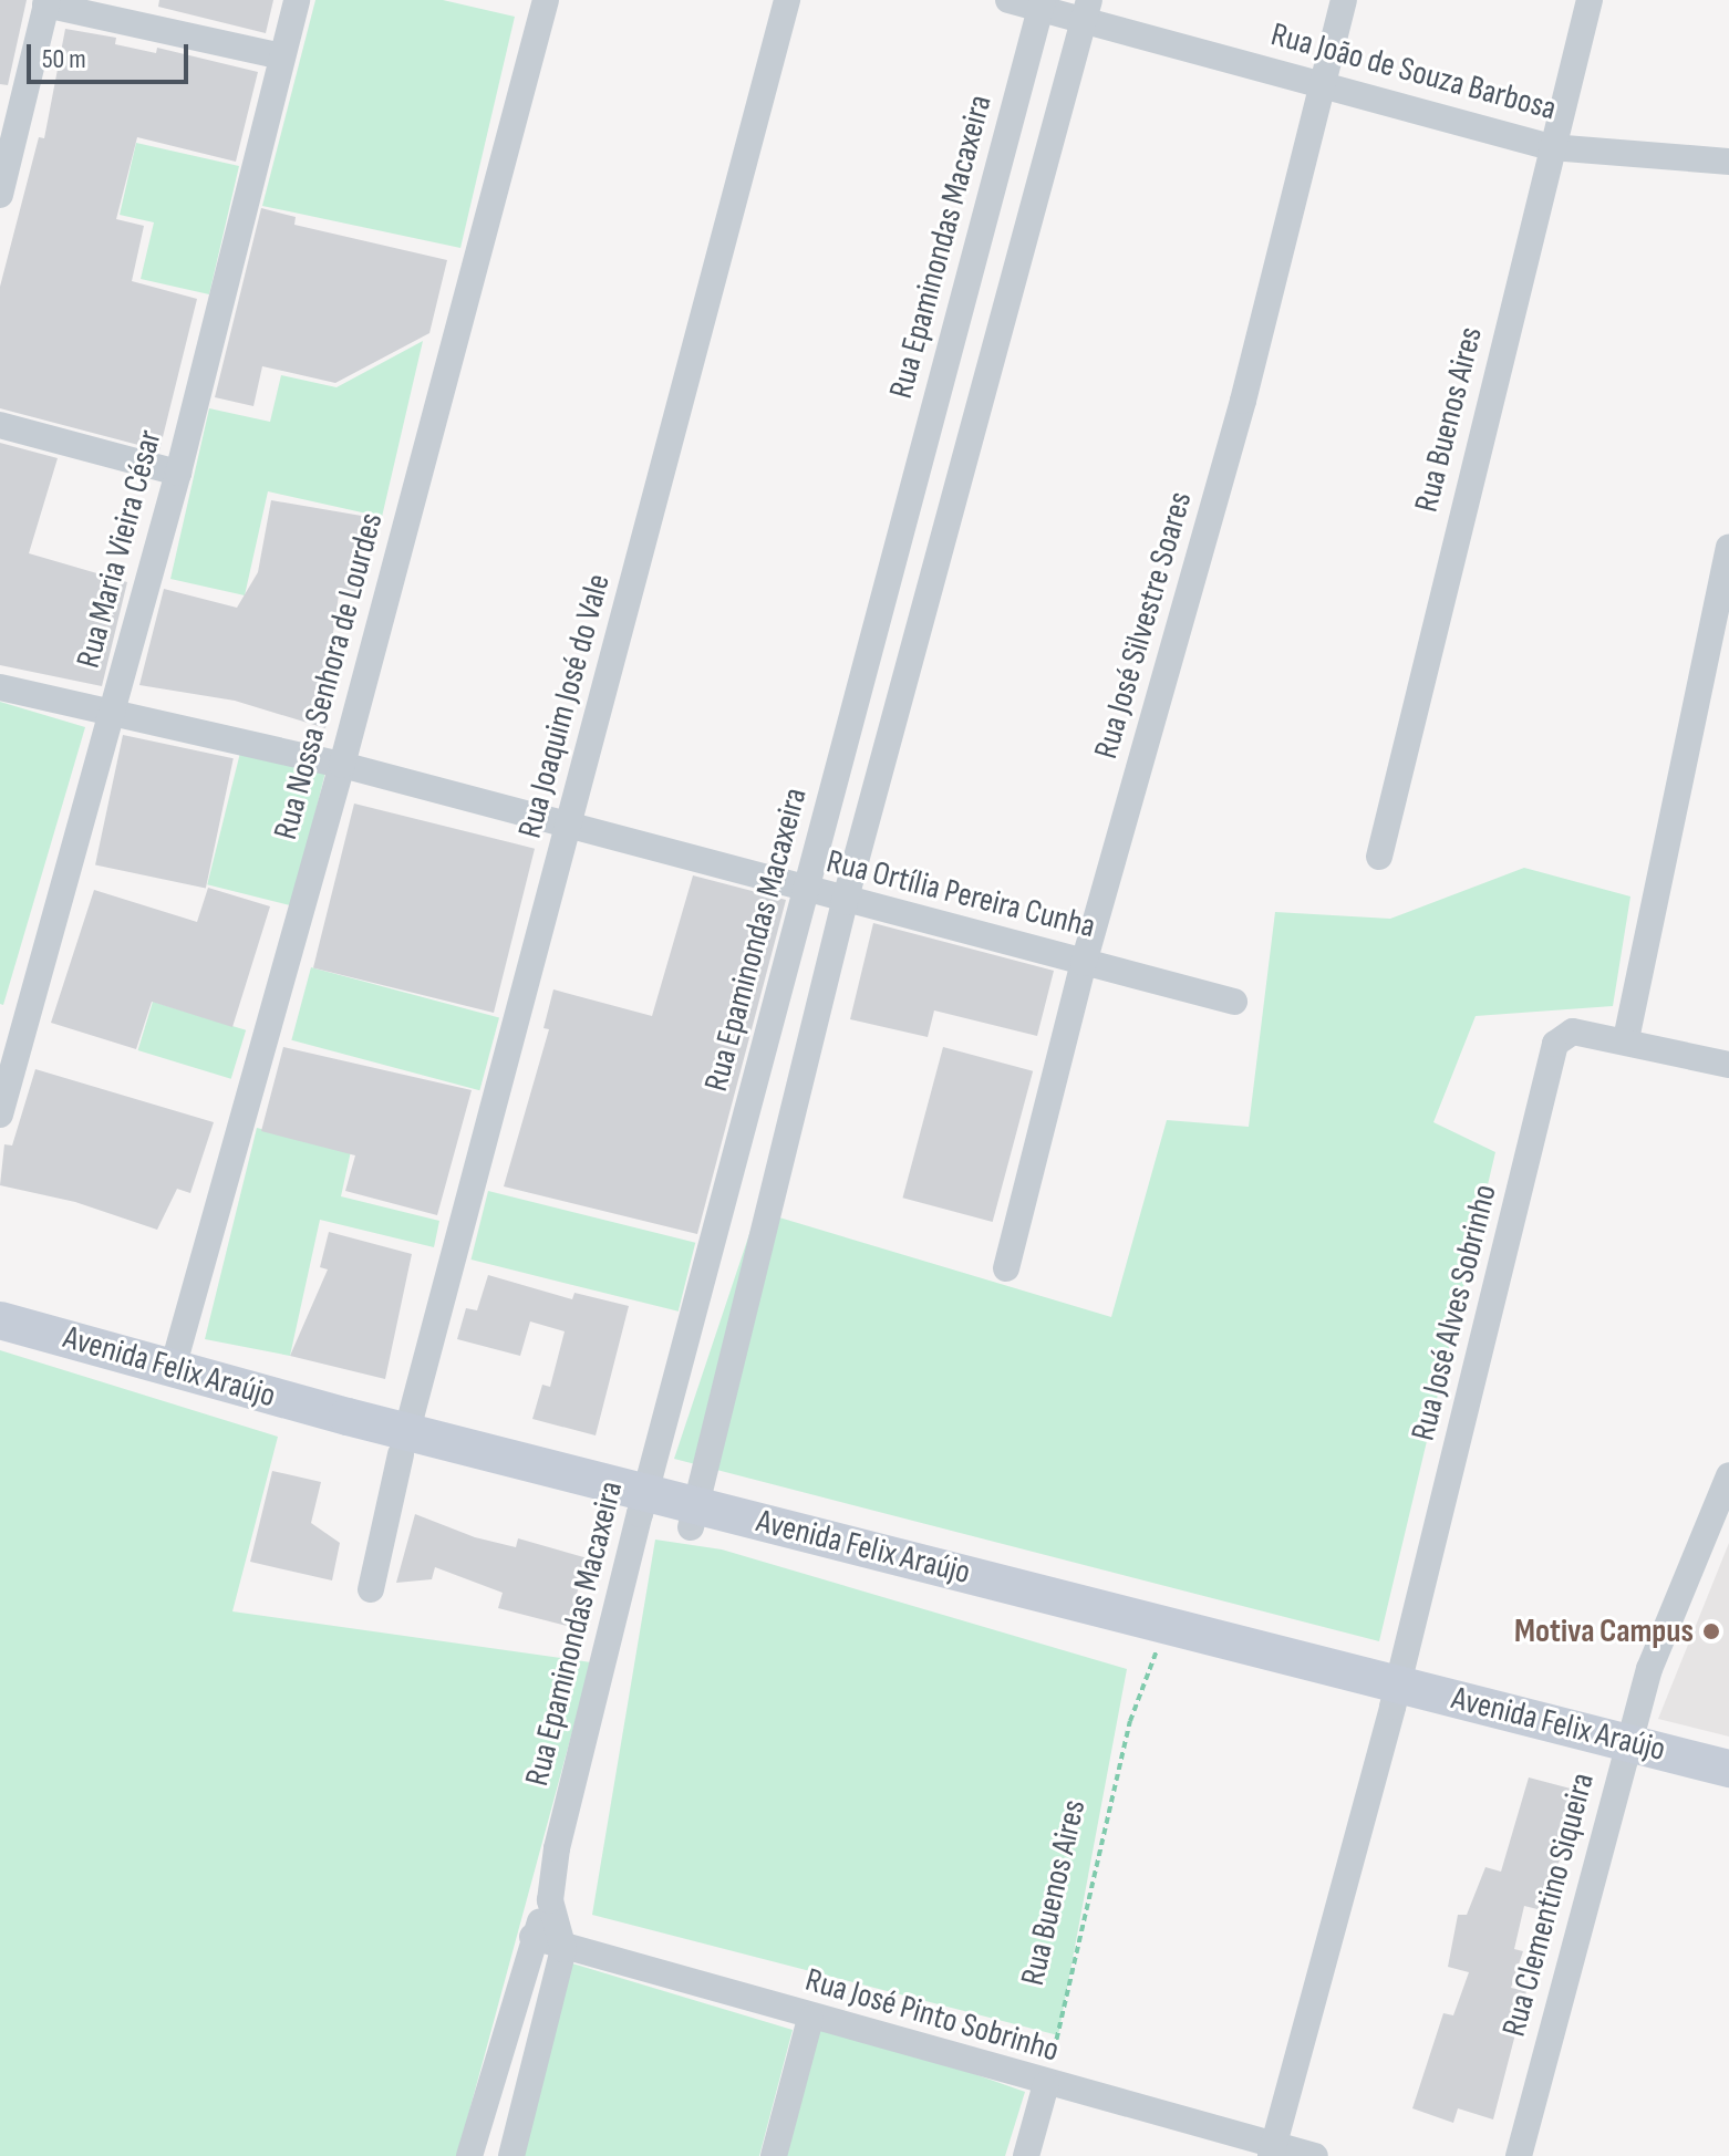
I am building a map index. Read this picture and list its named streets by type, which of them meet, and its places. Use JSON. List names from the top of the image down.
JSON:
{
  "streets": {
    "main road": ["Avenida Felix Araújo"],
    "street": [
      "Rua João de Souza Barbosa",
      "Rua Epaminondas Macaxeira",
      "Rua Buenos Aires",
      "Rua Maria Vieira César",
      "Rua José Silvestre Soares",
      "Rua Nossa Senhora de Lourdes",
      "Rua Joaquim José do Vale",
      "Rua Ortília Pereira Cunha",
      "Rua José Alves Sobrinho",
      "Rua Clementino Siqueira",
      "Rua José Pinto Sobrinho"
    ]
  },
  "crossings": [
    ["Rua João de Souza Barbosa", "Rua Epaminondas Macaxeira"],
    ["Rua João de Souza Barbosa", "Rua Buenos Aires"],
    ["Rua João de Souza Barbosa", "Rua José Silvestre Soares"],
    ["Rua Epaminondas Macaxeira", "Rua Ortília Pereira Cunha"],
    ["Rua Epaminondas Macaxeira", "Avenida Felix Araújo"],
    ["Rua Epaminondas Macaxeira", "Rua José Pinto Sobrinho"],
    ["Rua Buenos Aires", "Avenida Felix Araújo"],
    ["Rua Buenos Aires", "Rua José Pinto Sobrinho"],
    ["Rua Maria Vieira César", "Rua Ortília Pereira Cunha"],
    ["Rua José Silvestre Soares", "Rua Ortília Pereira Cunha"],
    ["Rua Nossa Senhora de Lourdes", "Rua Ortília Pereira Cunha"],
    ["Rua Nossa Senhora de Lourdes", "Avenida Felix Araújo"],
    ["Rua Joaquim José do Vale", "Rua Ortília Pereira Cunha"],
    ["Rua Joaquim José do Vale", "Avenida Felix Araújo"],
    ["Rua José Alves Sobrinho", "Avenida Felix Araújo"],
    ["Rua José Alves Sobrinho", "Rua José Pinto Sobrinho"],
    ["Avenida Felix Araújo", "Rua Clementino Siqueira"]
  ],
  "places": ["Motiva Campus"],
  "scale_bar": "50 m"
}
